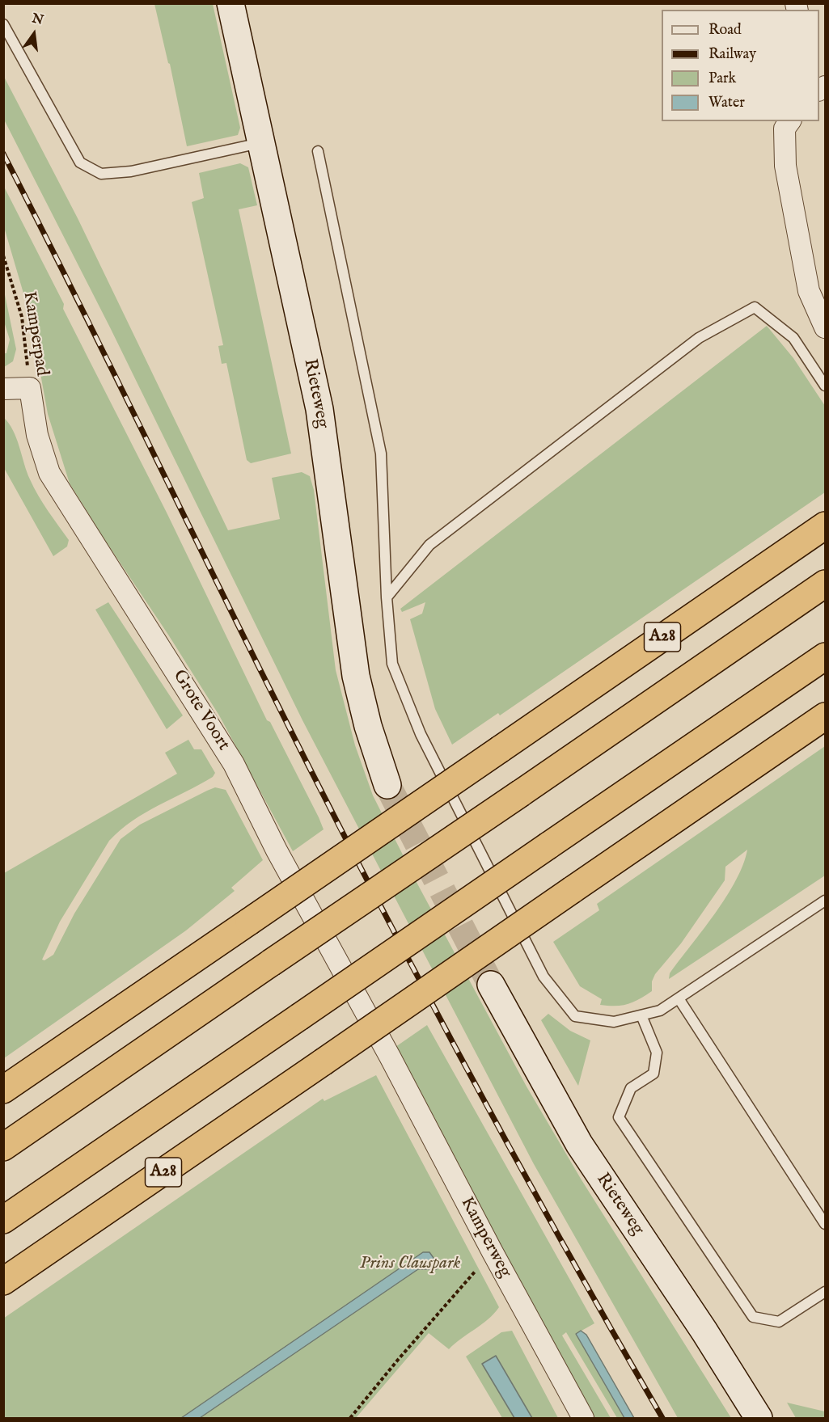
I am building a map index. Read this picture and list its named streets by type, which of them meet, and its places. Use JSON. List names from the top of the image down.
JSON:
{
  "streets": {
    "highway": ["A28"],
    "main road": ["Rieteweg"],
    "street": ["Grote Voort", "Kamperweg"],
    "path": ["Kamperpad"]
  },
  "crossings": [
    ["Kamperpad", "Grote Voort"],
    ["Grote Voort", "Kamperweg"]
  ],
  "parks": ["Prins Clauspark"],
  "legend": [
    "Road",
    "Railway",
    "Park",
    "Water"
  ],
  "north": "top"
}
